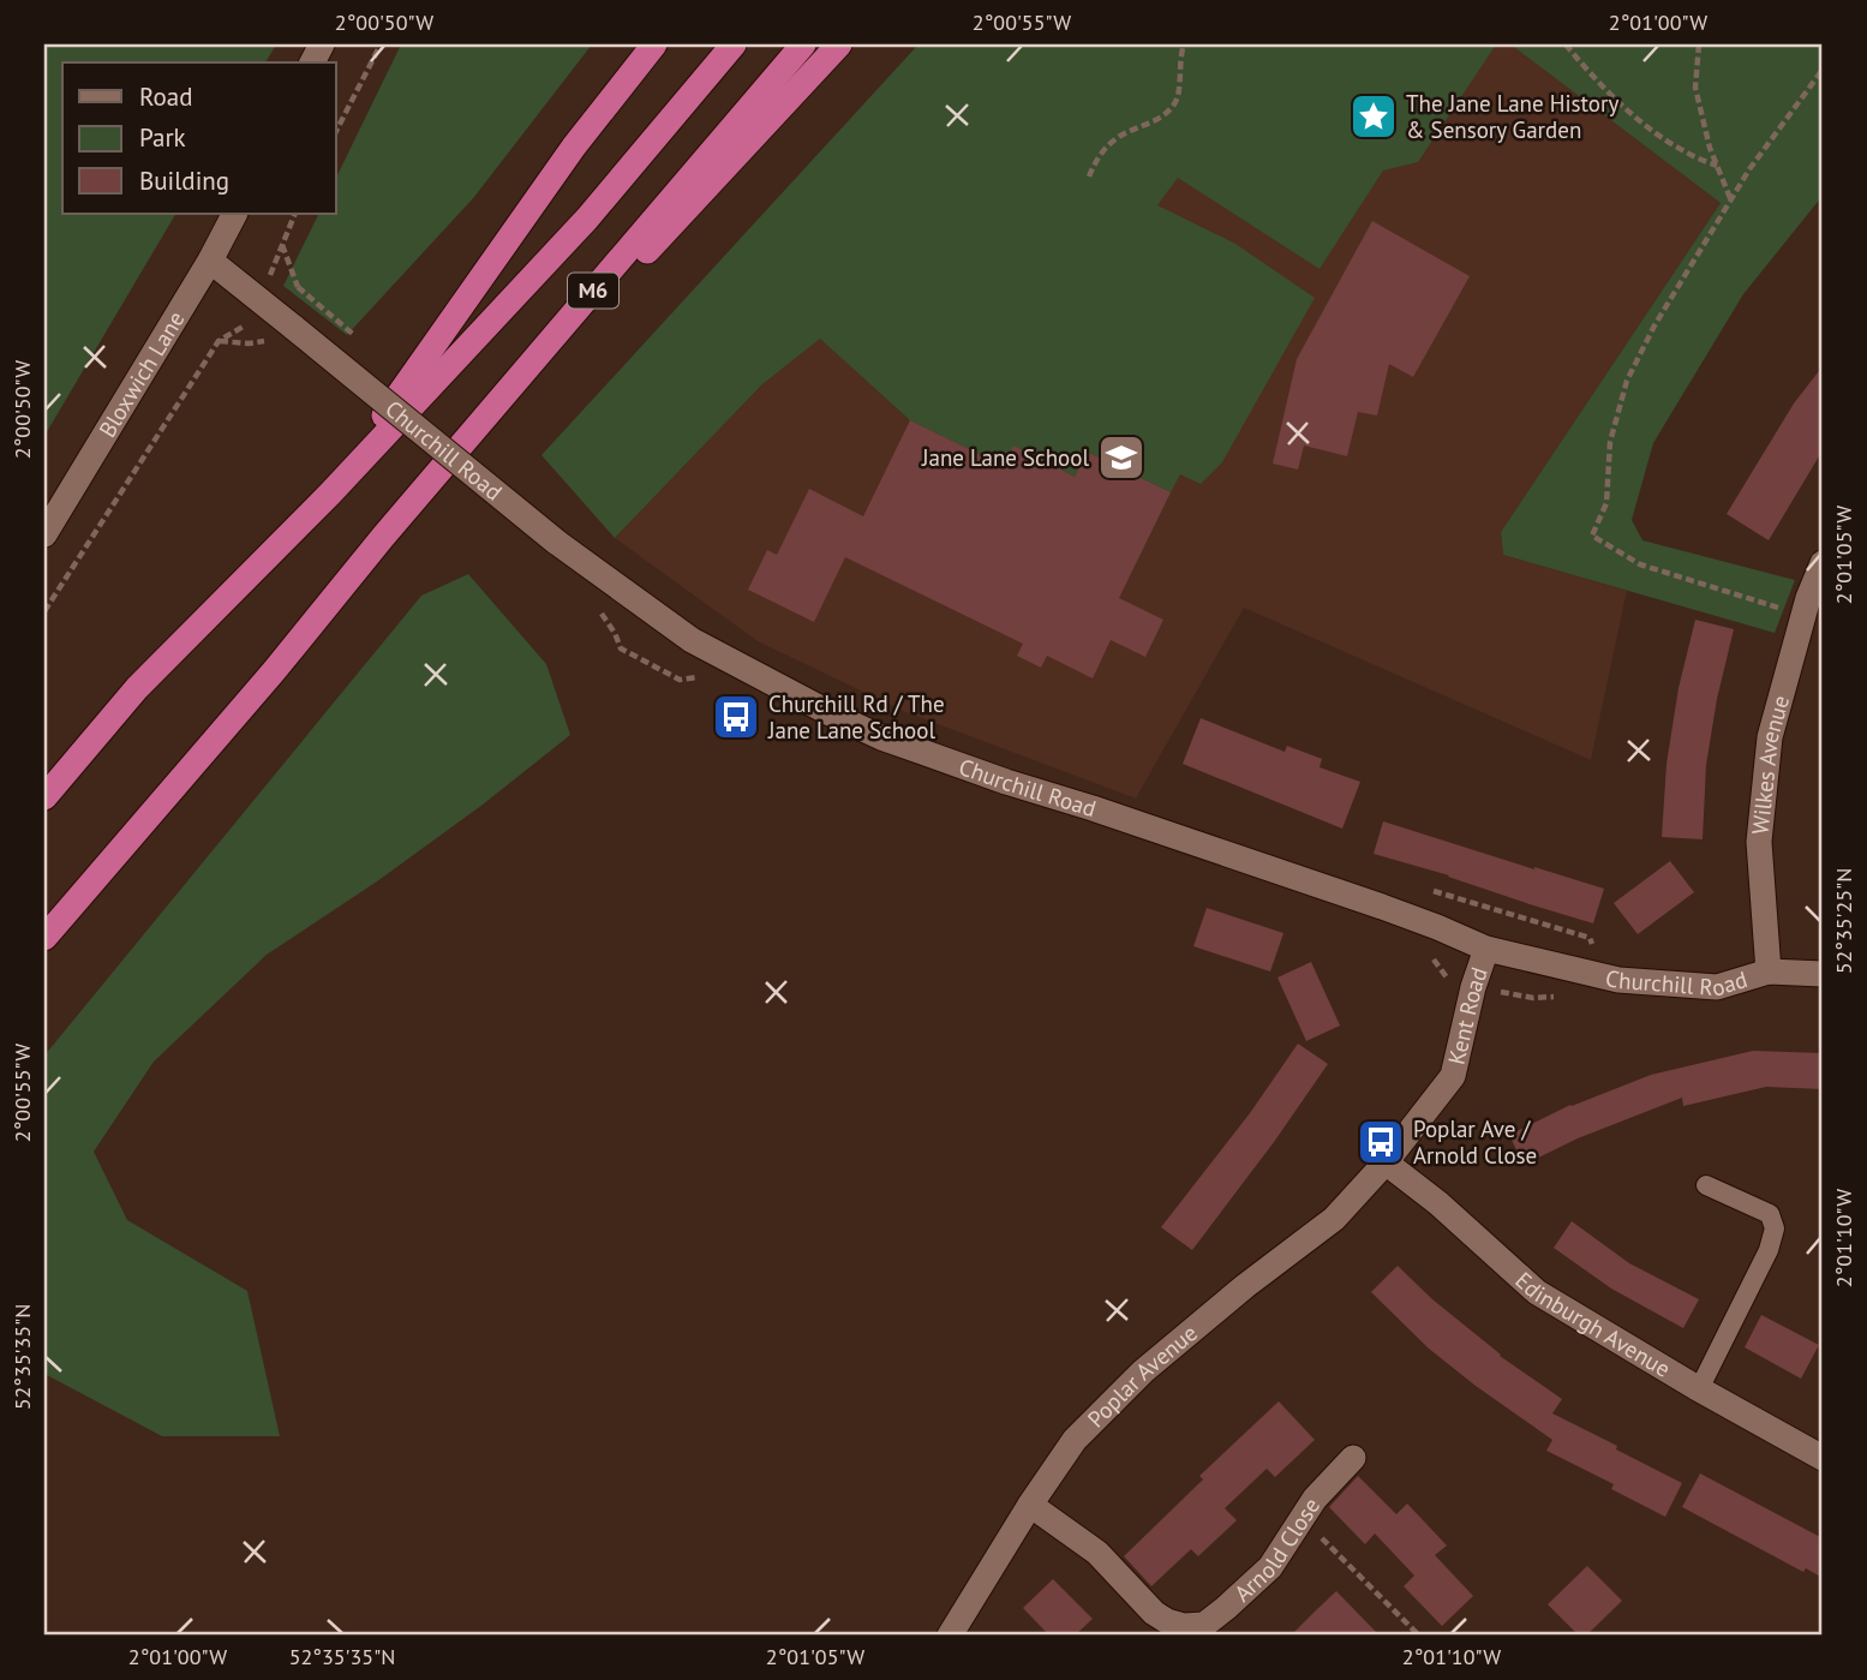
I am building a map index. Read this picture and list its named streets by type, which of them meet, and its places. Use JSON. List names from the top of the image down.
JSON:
{
  "streets": {
    "highway": ["M6"],
    "street": [
      "Bloxwich Lane",
      "Churchill Road",
      "Wilkes Avenue",
      "Kent Road",
      "Edinburgh Avenue",
      "Poplar Avenue",
      "Arnold Close"
    ]
  },
  "crossings": [
    ["Bloxwich Lane", "Churchill Road"],
    ["Churchill Road", "Wilkes Avenue"],
    ["Churchill Road", "Kent Road"],
    ["Kent Road", "Edinburgh Avenue"],
    ["Kent Road", "Poplar Avenue"],
    ["Edinburgh Avenue", "Poplar Avenue"],
    ["Poplar Avenue", "Arnold Close"]
  ],
  "places": {
    "place": ["The Jane Lane History & Sensory Garden"],
    "school or university": ["Jane Lane School"],
    "bus stop": ["Churchill Rd / The Jane Lane School", "Poplar Ave / Arnold Close"]
  },
  "legend": ["Road", "Park", "Building"],
  "coordinates": [
    "2°00'50\"W",
    "2°00'55\"W",
    "2°01'00\"W",
    "2°01'05\"W",
    "52°35'25\"N",
    "2°01'10\"W",
    "52°35'35\"N"
  ]
}
